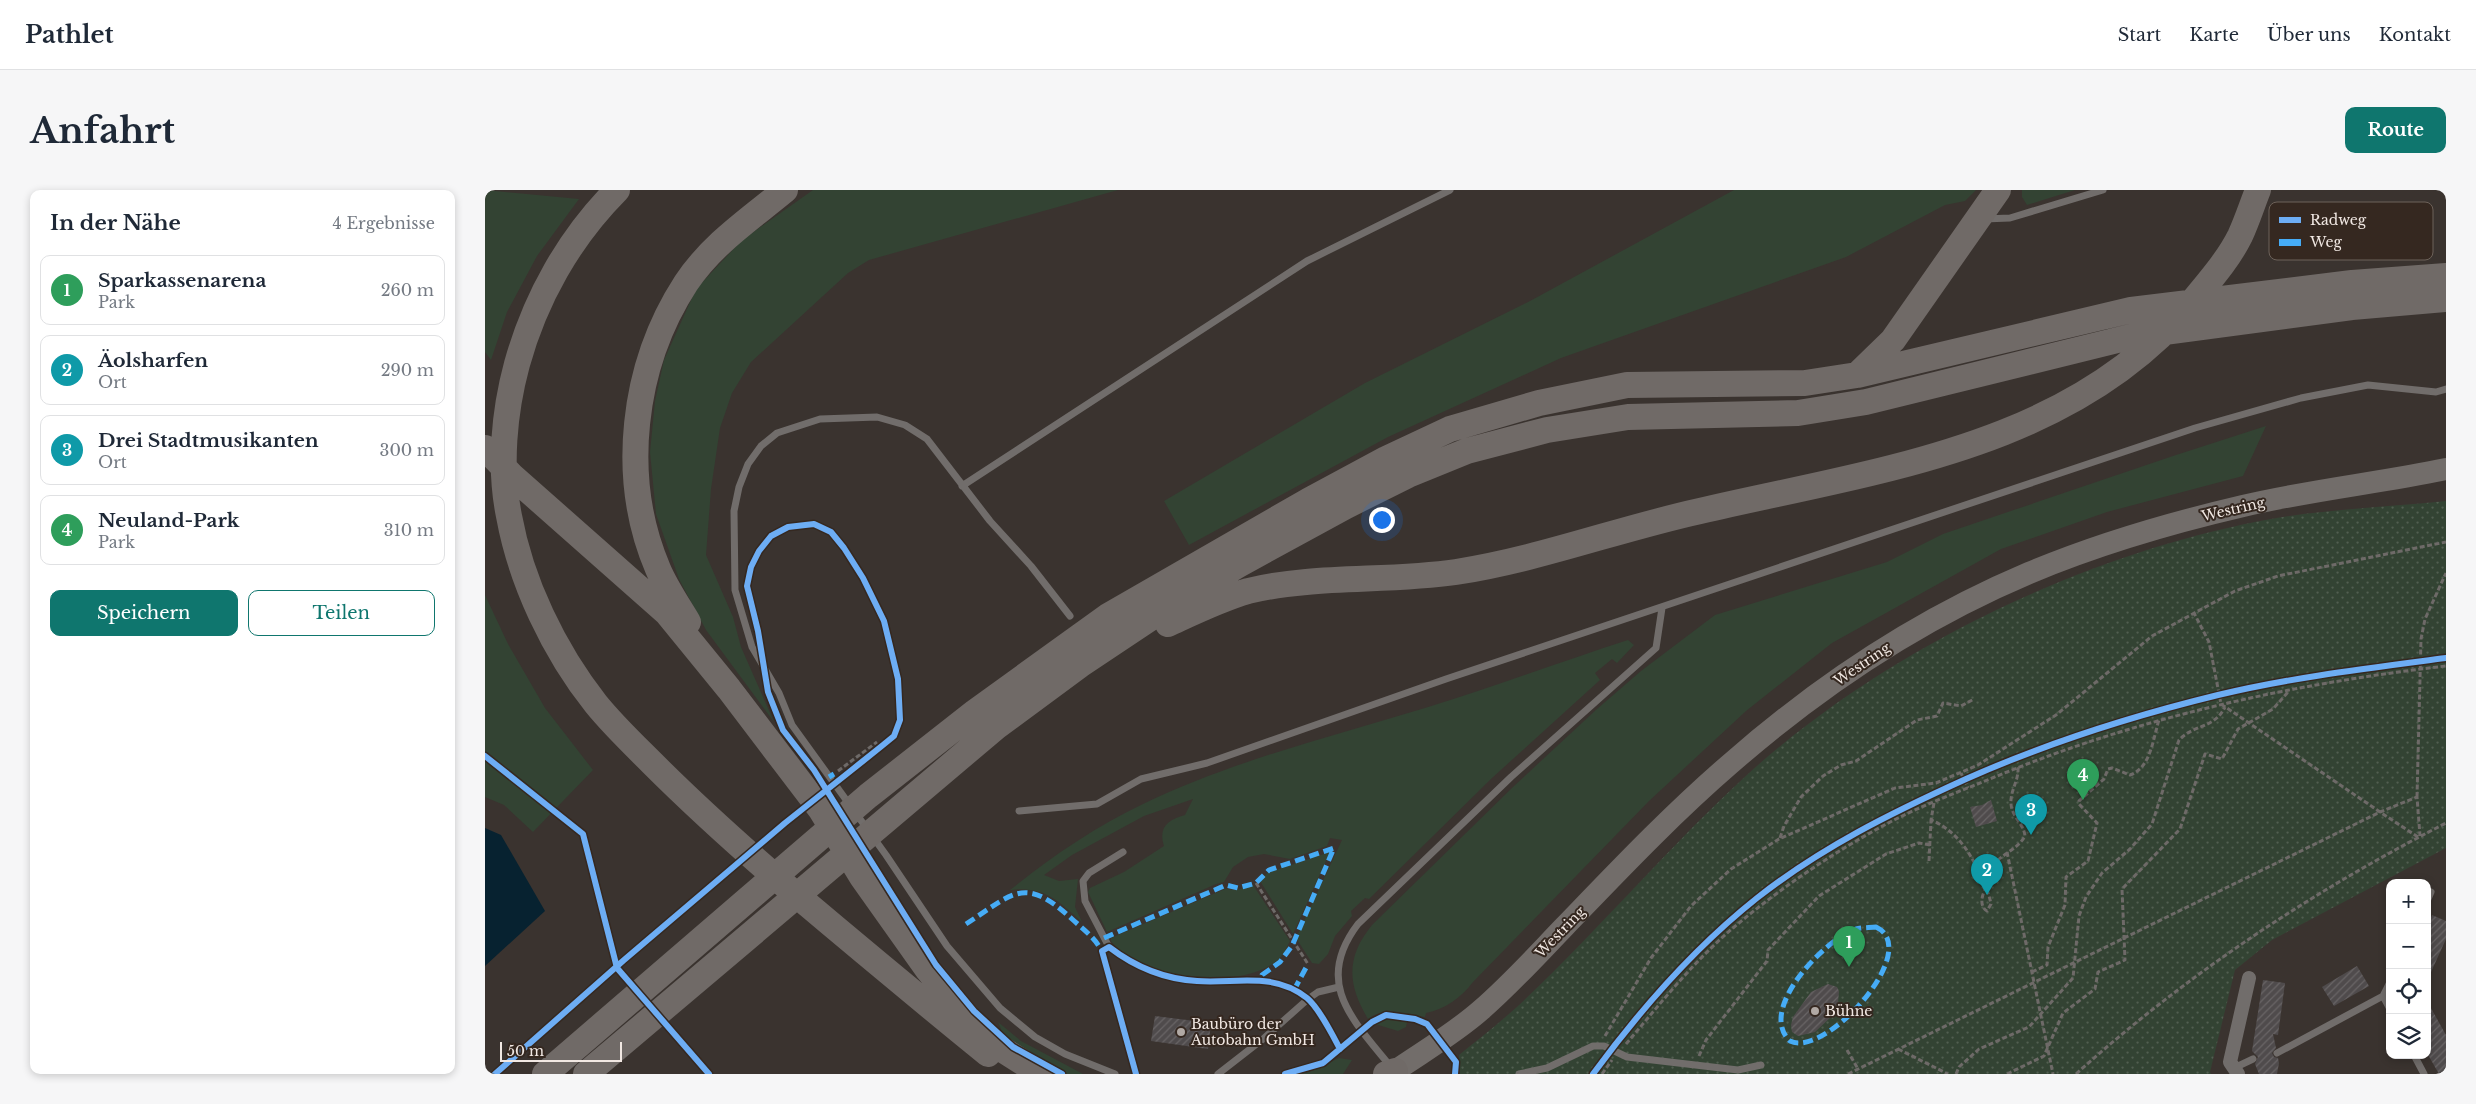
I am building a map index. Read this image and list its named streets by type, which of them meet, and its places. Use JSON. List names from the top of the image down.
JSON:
{
  "streets": {
    "main road": ["Westring"]
  },
  "places": ["Bühne", "Baubüro der Autobahn GmbH"],
  "legend": ["Radweg", "Weg"],
  "scale_bar": "50 m",
  "page": {
    "header": "Pathlet",
    "nav": [
      "Start",
      "Karte",
      "Über uns",
      "Kontakt"
    ],
    "buttons": [
      "Route",
      ["Speichern", "Teilen"]
    ],
    "title": "Anfahrt",
    "heading": ["In der Nähe", "4 Ergebnisse"],
    "list": [
      {
        "mark": "1",
        "name": "Sparkassenarena",
        "note": "Park",
        "value": "260 m"
      },
      {
        "mark": "2",
        "name": "Äolsharfen",
        "note": "Ort",
        "value": "290 m"
      },
      {
        "mark": "3",
        "name": "Drei Stadtmusikanten",
        "note": "Ort",
        "value": "300 m"
      },
      {
        "mark": "4",
        "name": "Neuland-Park",
        "note": "Park",
        "value": "310 m"
      }
    ],
    "pins": [
      "4",
      "3",
      "2",
      "1"
    ],
    "map_buttons": ["+", "−"],
    "scale": "50 m"
  }
}
